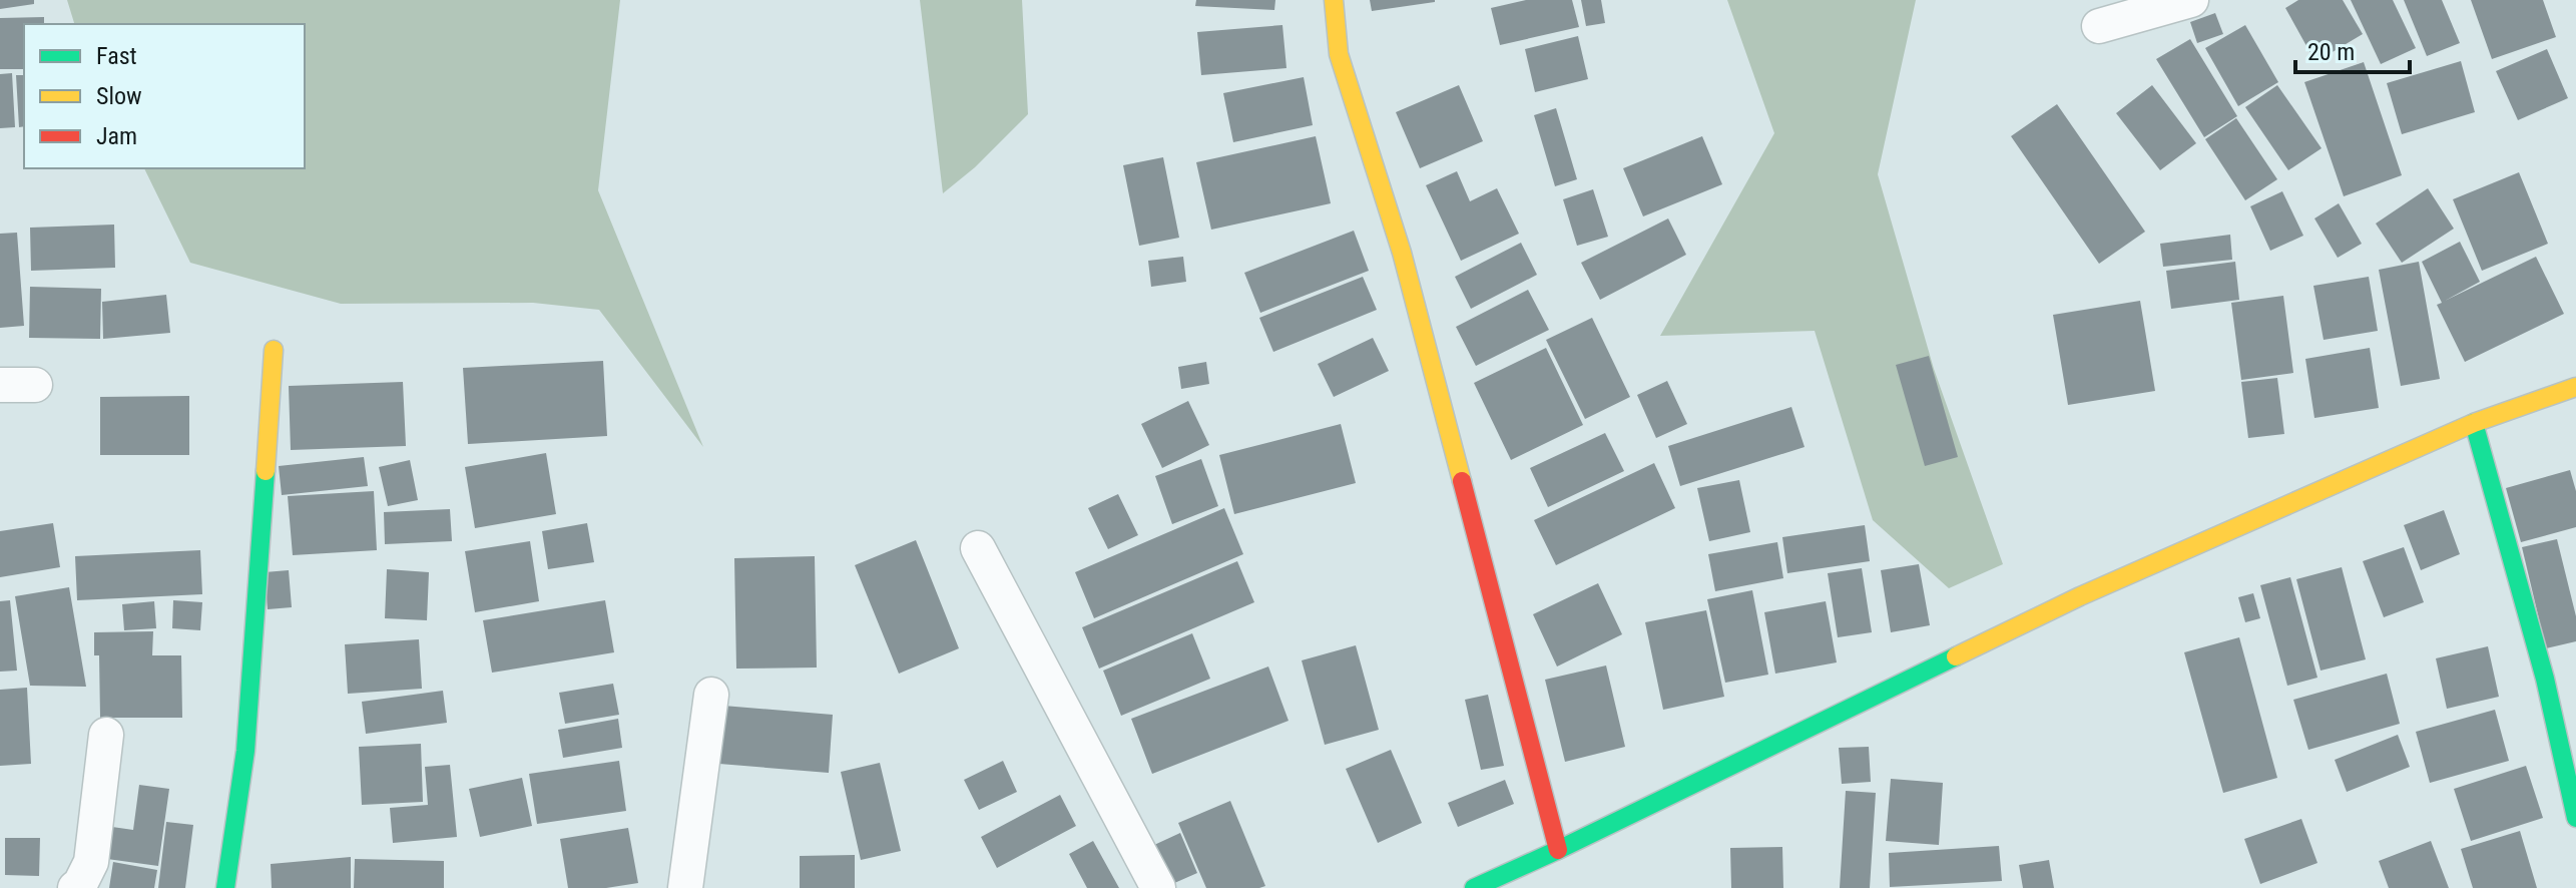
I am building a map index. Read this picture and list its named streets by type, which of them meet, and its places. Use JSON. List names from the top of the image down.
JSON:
{
  "legend": ["Fast", "Slow", "Jam"],
  "scale_bar": "20 m"
}
